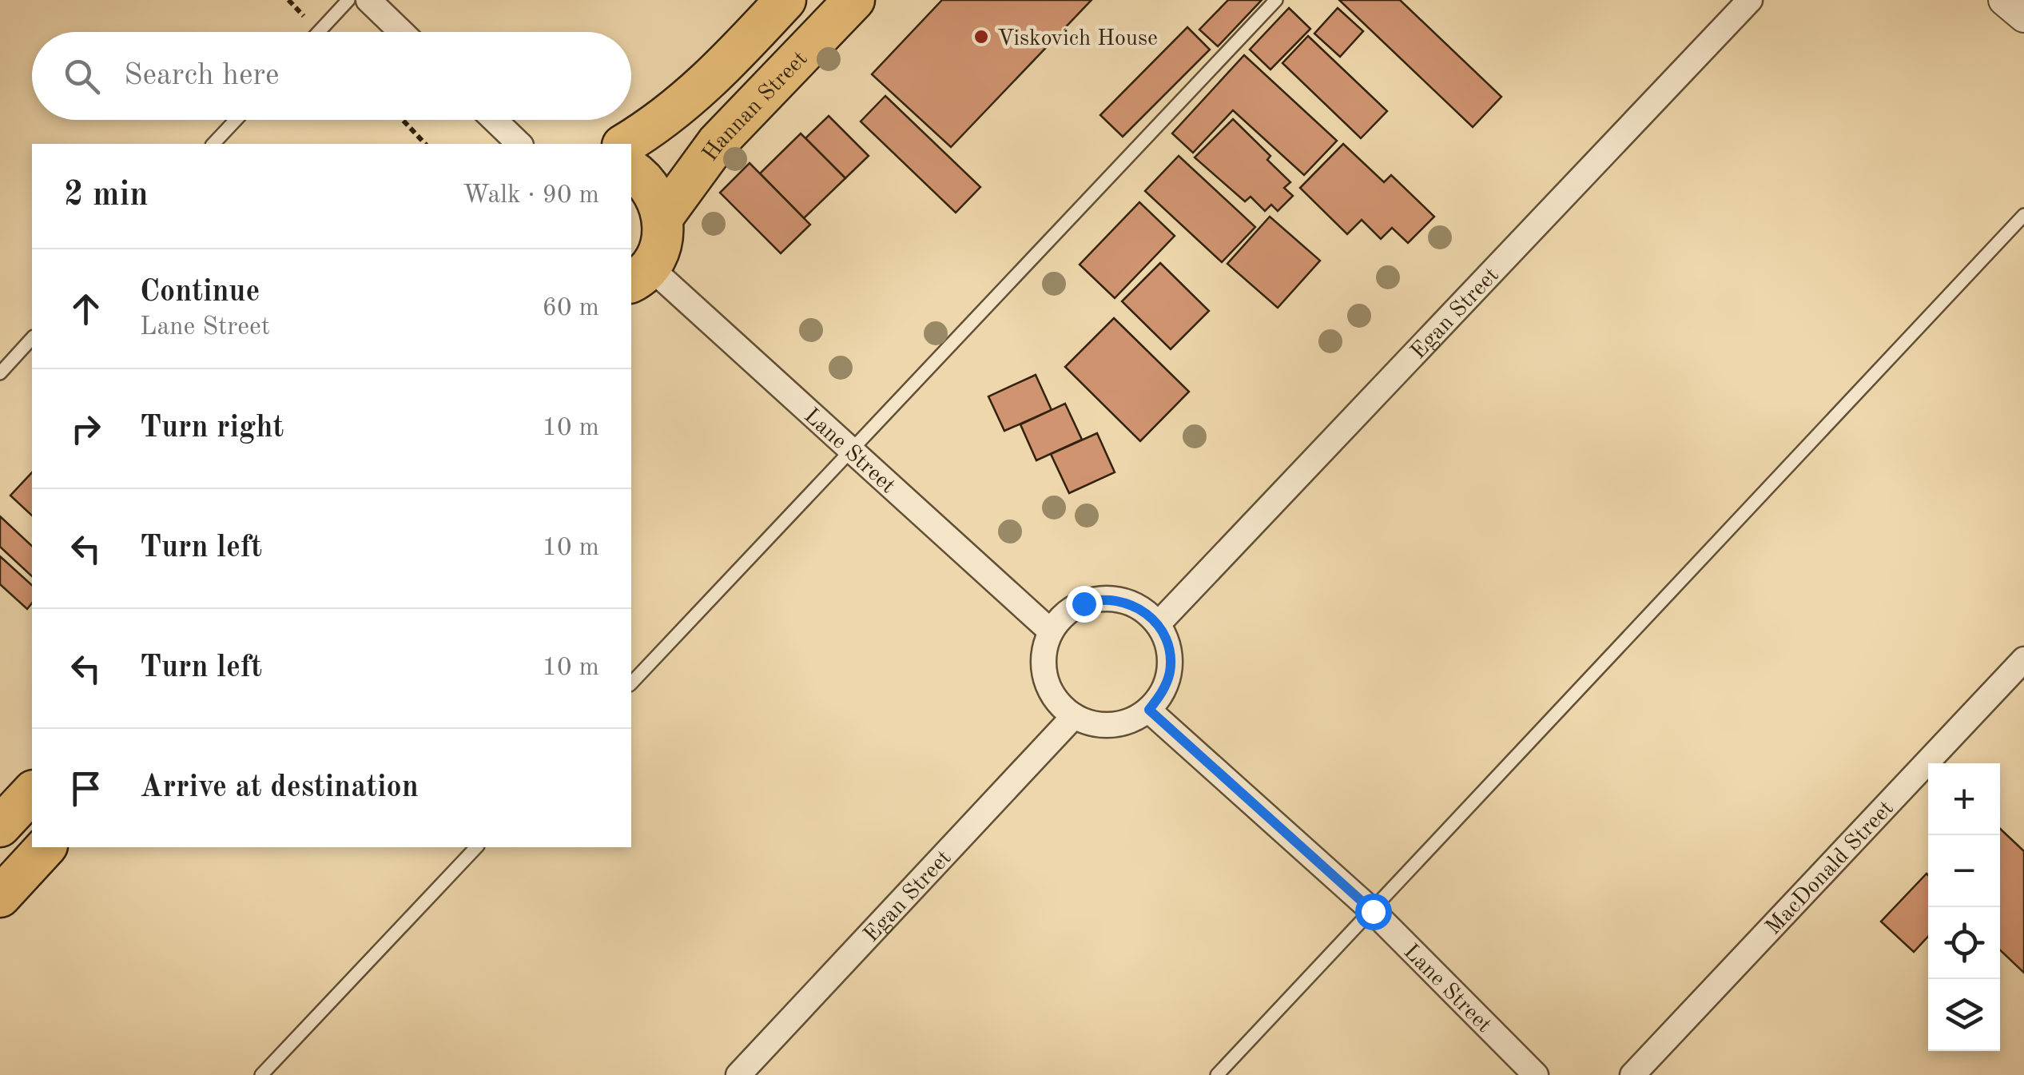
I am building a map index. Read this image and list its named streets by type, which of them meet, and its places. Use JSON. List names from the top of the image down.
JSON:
{
  "streets": {
    "highway": ["Hannan Street"],
    "street": ["Egan Street", "Lane Street", "MacDonald Street"]
  },
  "crossings": [
    ["Hannan Street", "Lane Street"],
    ["Egan Street", "Lane Street"]
  ],
  "places": ["Viskovich House"],
  "page": {
    "search": "Search here",
    "heading": ["2 min", "Walk · 90 m"],
    "list": [
      ["Continue", "Lane Street", "60 m"],
      ["Turn right", "10 m"],
      ["Turn left", "10 m"],
      ["Turn left", "10 m"],
      "Arrive at destination"
    ],
    "map_buttons": ["+", "−"]
  }
}
